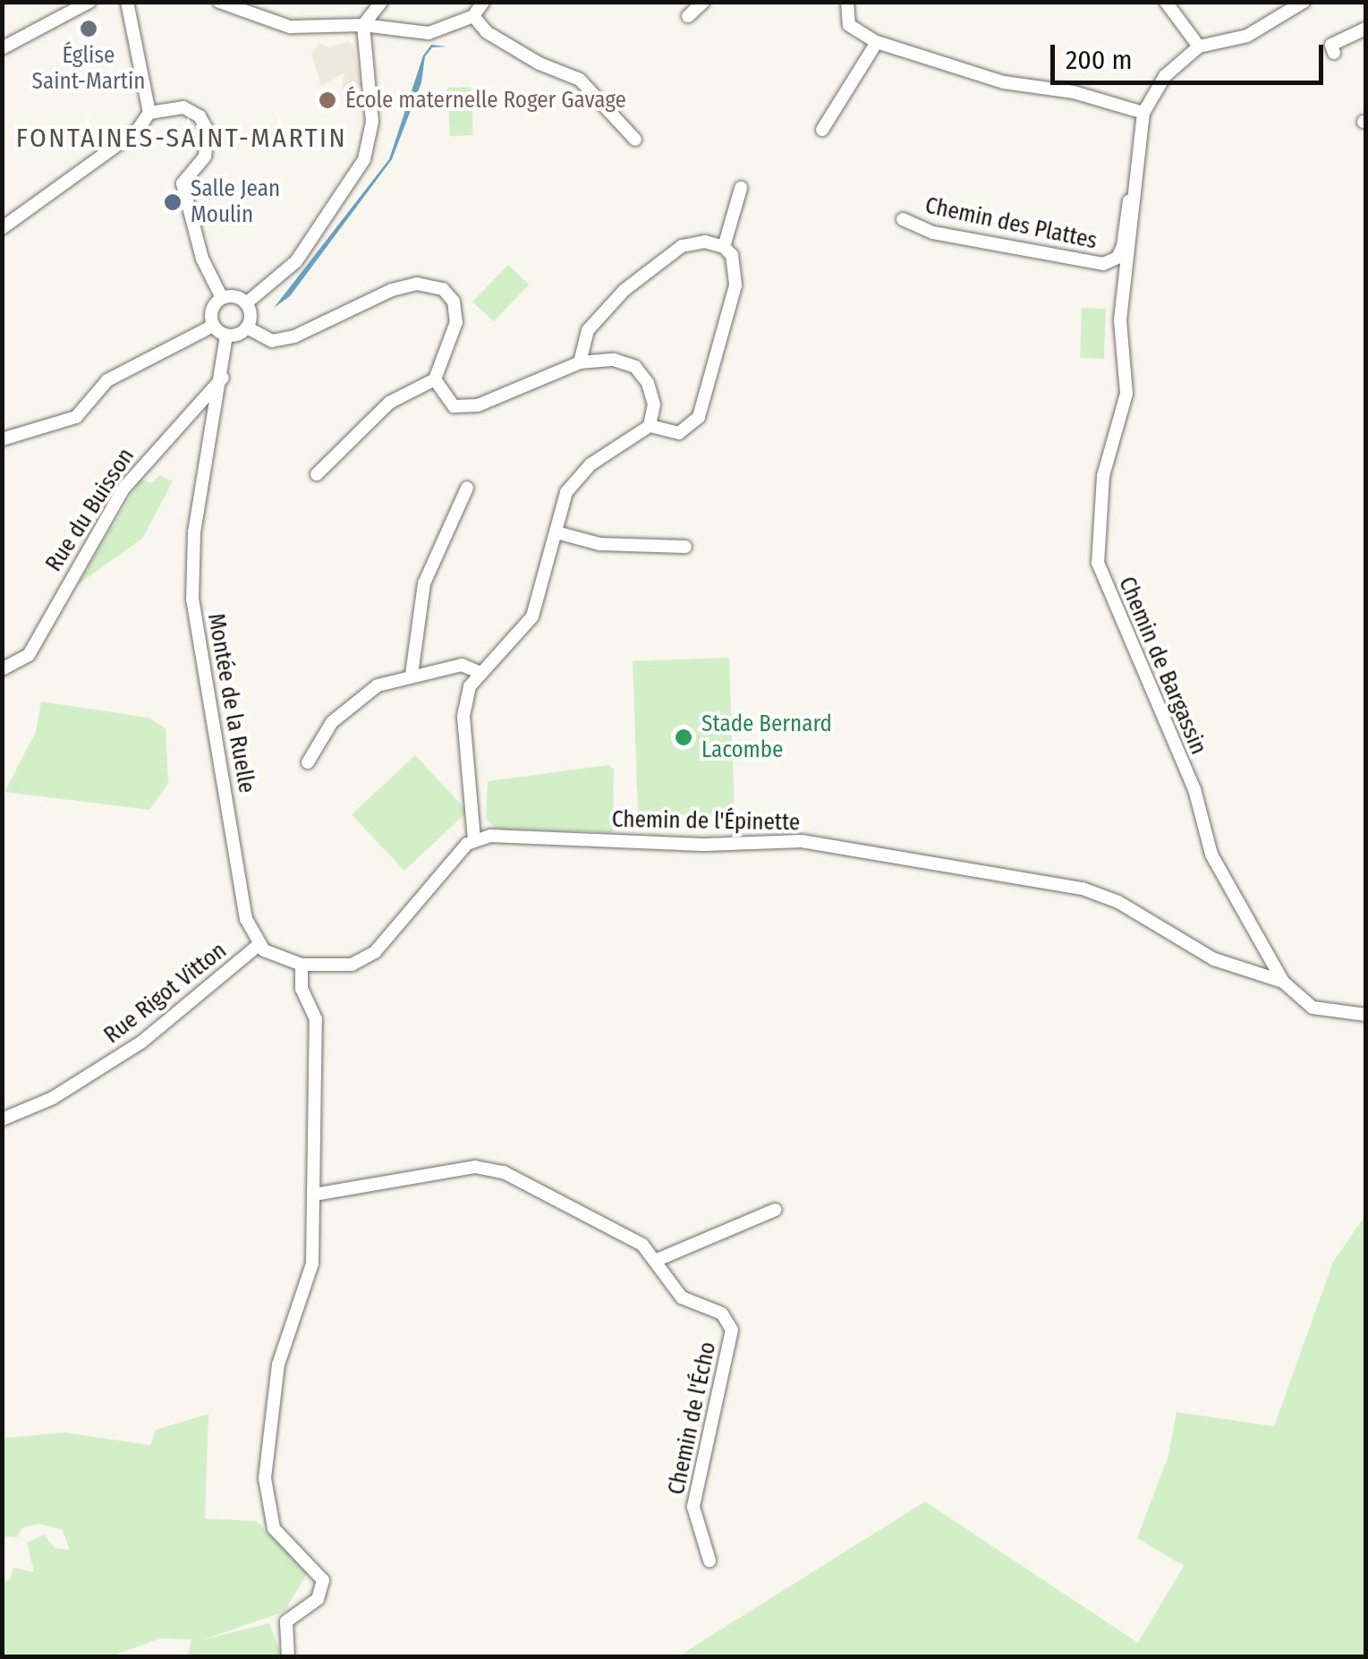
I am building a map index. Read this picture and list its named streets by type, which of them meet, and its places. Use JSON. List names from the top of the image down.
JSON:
{
  "streets": {
    "street": [
      "Chemin des Plattes",
      "Rue du Buisson",
      "Chemin de Bargassin",
      "Montée de la Ruelle",
      "Chemin de l'Épinette",
      "Rue Rigot Vitton",
      "Chemin de l'Écho"
    ]
  },
  "crossings": [
    ["Chemin des Plattes", "Chemin de Bargassin"],
    ["Rue du Buisson", "Montée de la Ruelle"],
    ["Chemin de Bargassin", "Chemin de l'Épinette"],
    ["Montée de la Ruelle", "Rue Rigot Vitton"]
  ],
  "districts": ["FONTAINES-SAINT-MARTIN"],
  "places": [
    "Église Saint-Martin",
    "École maternelle Roger Gavage",
    "Salle Jean Moulin",
    "Stade Bernard Lacombe"
  ],
  "scale_bar": "200 m"
}
